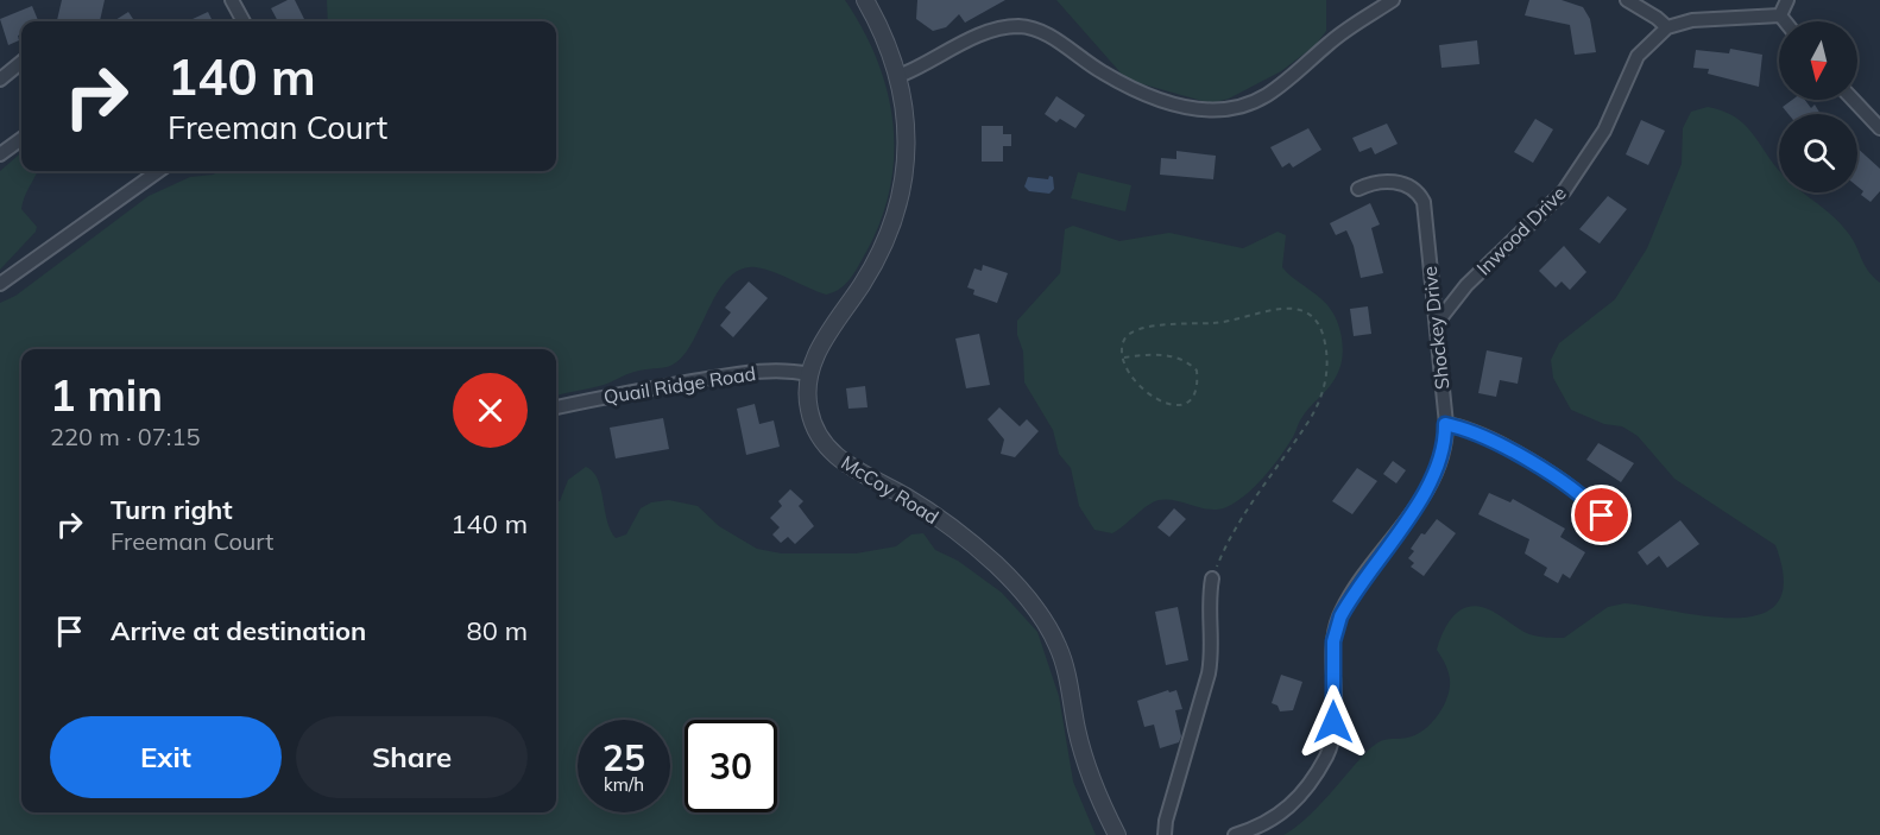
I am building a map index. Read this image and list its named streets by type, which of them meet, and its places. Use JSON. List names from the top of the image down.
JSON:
{
  "streets": {
    "street": [
      "Inwood Drive",
      "Shockey Drive",
      "Quail Ridge Road",
      "McCoy Road"
    ]
  },
  "crossings": [
    ["Inwood Drive", "Shockey Drive"],
    ["Quail Ridge Road", "McCoy Road"]
  ],
  "north": "bottom",
  "page": {
    "turn": ["140 m", "Freeman Court"],
    "heading": ["1 min", "220 m · 07:15"],
    "list": [
      {
        "name": "Turn right",
        "note": "Freeman Court",
        "value": "140 m"
      },
      {
        "name": "Arrive at destination",
        "value": "80 m"
      }
    ],
    "buttons": ["Exit", "Share"],
    "speed": "25 km/h",
    "limit": "30"
  }
}
